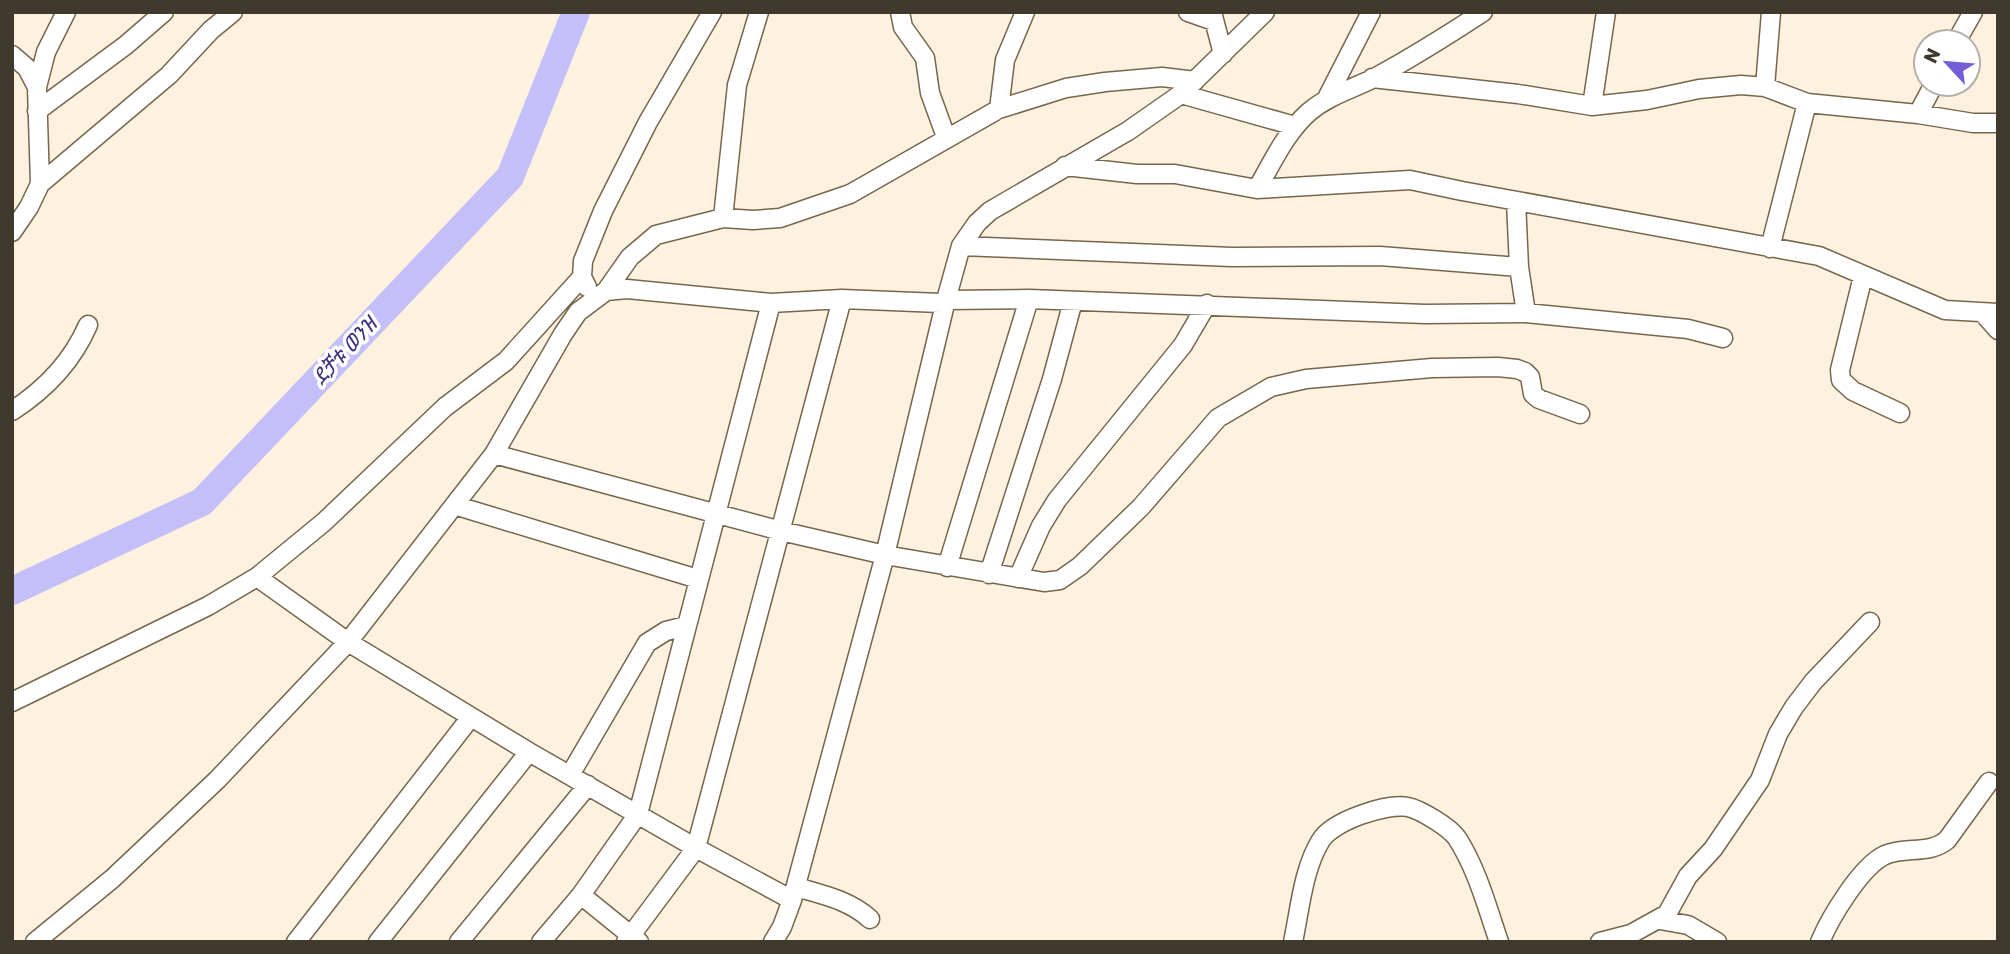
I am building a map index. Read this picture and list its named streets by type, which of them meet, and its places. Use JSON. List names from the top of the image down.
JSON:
{
  "water": ["ደቻቱ ወንዝ"],
  "north": "top left"
}
